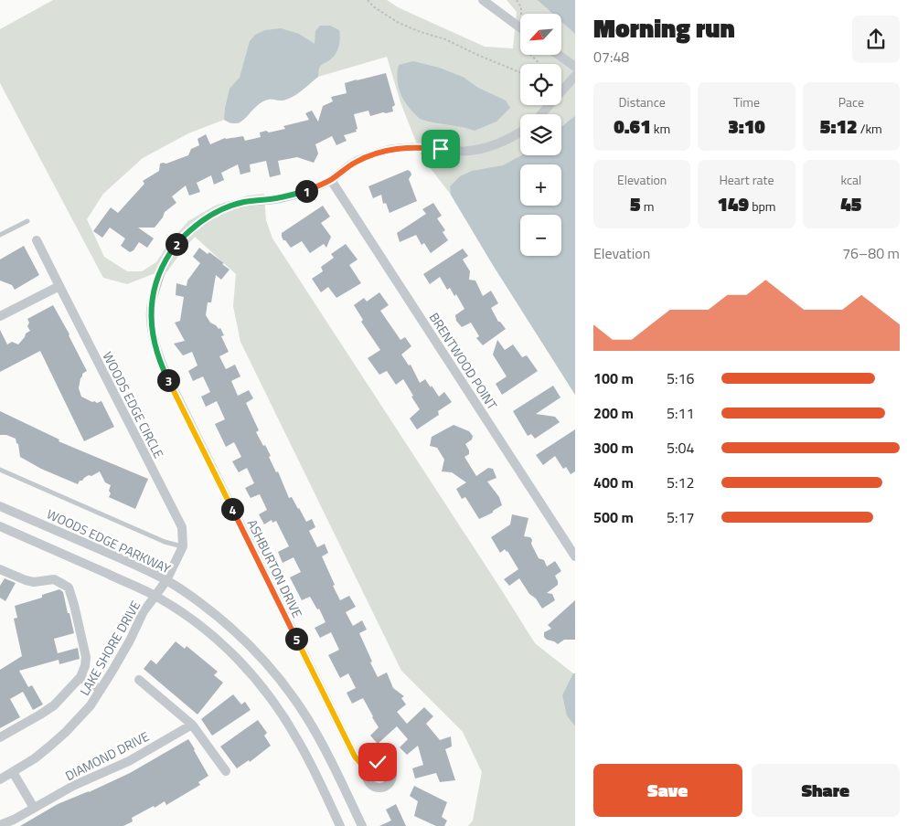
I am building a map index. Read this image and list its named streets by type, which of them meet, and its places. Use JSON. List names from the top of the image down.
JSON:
{
  "streets": {
    "street": [
      "BRENTWOOD POINT",
      "WOODS EDGE CIRCLE",
      "WOODS EDGE PARKWAY",
      "ASHBURTON DRIVE",
      "LAKE SHORE DRIVE",
      "DIAMOND DRIVE"
    ]
  },
  "crossings": [
    ["BRENTWOOD POINT", "ASHBURTON DRIVE"]
  ],
  "north": "bottom left",
  "page": {
    "heading": ["Morning run", "07:48"],
    "map_buttons": ["+", "−"],
    "stats": [
      ["Distance", "0.61 km"],
      ["Time", "3:10"],
      ["Pace", "5:12 /km"],
      ["Elevation", "5 m"],
      ["Heart rate", "149 bpm"],
      ["kcal", "45"]
    ],
    "pins": [
      "1",
      "2",
      "3",
      "4",
      "5"
    ],
    "chart": ["Elevation", "76–80 m"],
    "list": [
      {
        "name": "100 m",
        "note": "5:16"
      },
      {
        "name": "200 m",
        "note": "5:11"
      },
      {
        "name": "300 m",
        "note": "5:04"
      },
      {
        "name": "400 m",
        "note": "5:12"
      },
      {
        "name": "500 m",
        "note": "5:17"
      }
    ],
    "buttons": ["Save", "Share"]
  }
}
